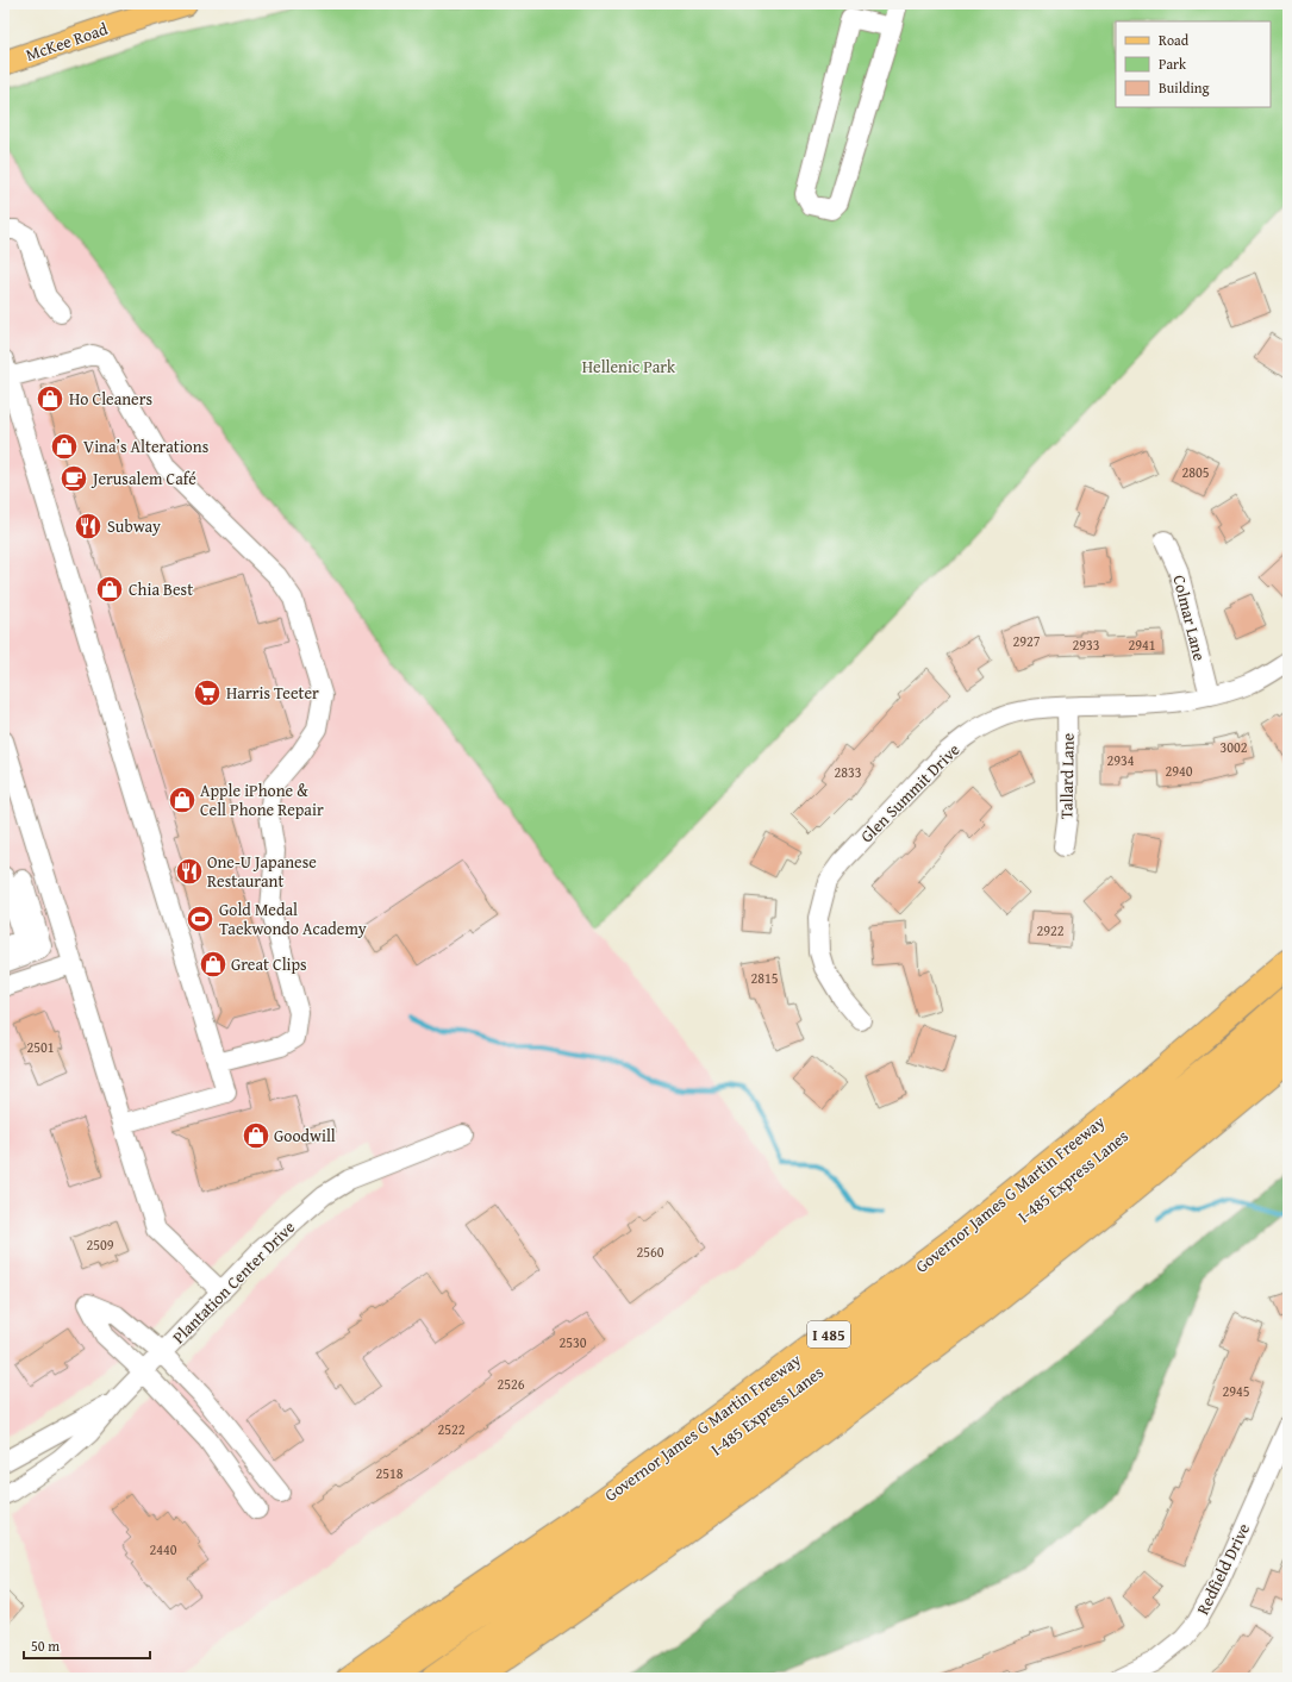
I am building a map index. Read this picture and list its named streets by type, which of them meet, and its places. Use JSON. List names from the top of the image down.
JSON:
{
  "streets": {
    "highway": ["I-485 Express Lanes", "Governor James G Martin Freeway", "I 485"],
    "main road": ["McKee Road"],
    "street": [
      "Colmar Lane",
      "Tallard Lane",
      "Glen Summit Drive",
      "Plantation Center Drive",
      "Redfield Drive"
    ]
  },
  "crossings": [
    ["Colmar Lane", "Glen Summit Drive"],
    ["Tallard Lane", "Glen Summit Drive"]
  ],
  "parks": ["Hellenic Park"],
  "places": {
    "shop": [
      "Ho Cleaners",
      "Vina’s Alterations",
      "Chia Best",
      "Apple iPhone & Cell Phone Repair",
      "Great Clips",
      "Goodwill"
    ],
    "cafe": ["Jerusalem Café"],
    "restaurant": ["Subway", "One‐U Japanese Restaurant"],
    "supermarket": ["Harris Teeter"],
    "sports": ["Gold Medal Taekwondo Academy"]
  },
  "house_numbers": [
    "2805",
    "2927",
    "2933",
    "2941",
    "3002",
    "2934",
    "2940",
    "2833",
    "2922",
    "2815",
    "2501",
    "2509",
    "2560",
    "2530",
    "2526",
    "2945",
    "2522",
    "2518",
    "2440"
  ],
  "legend": ["Road", "Park", "Building"],
  "scale_bar": "50 m"
}
